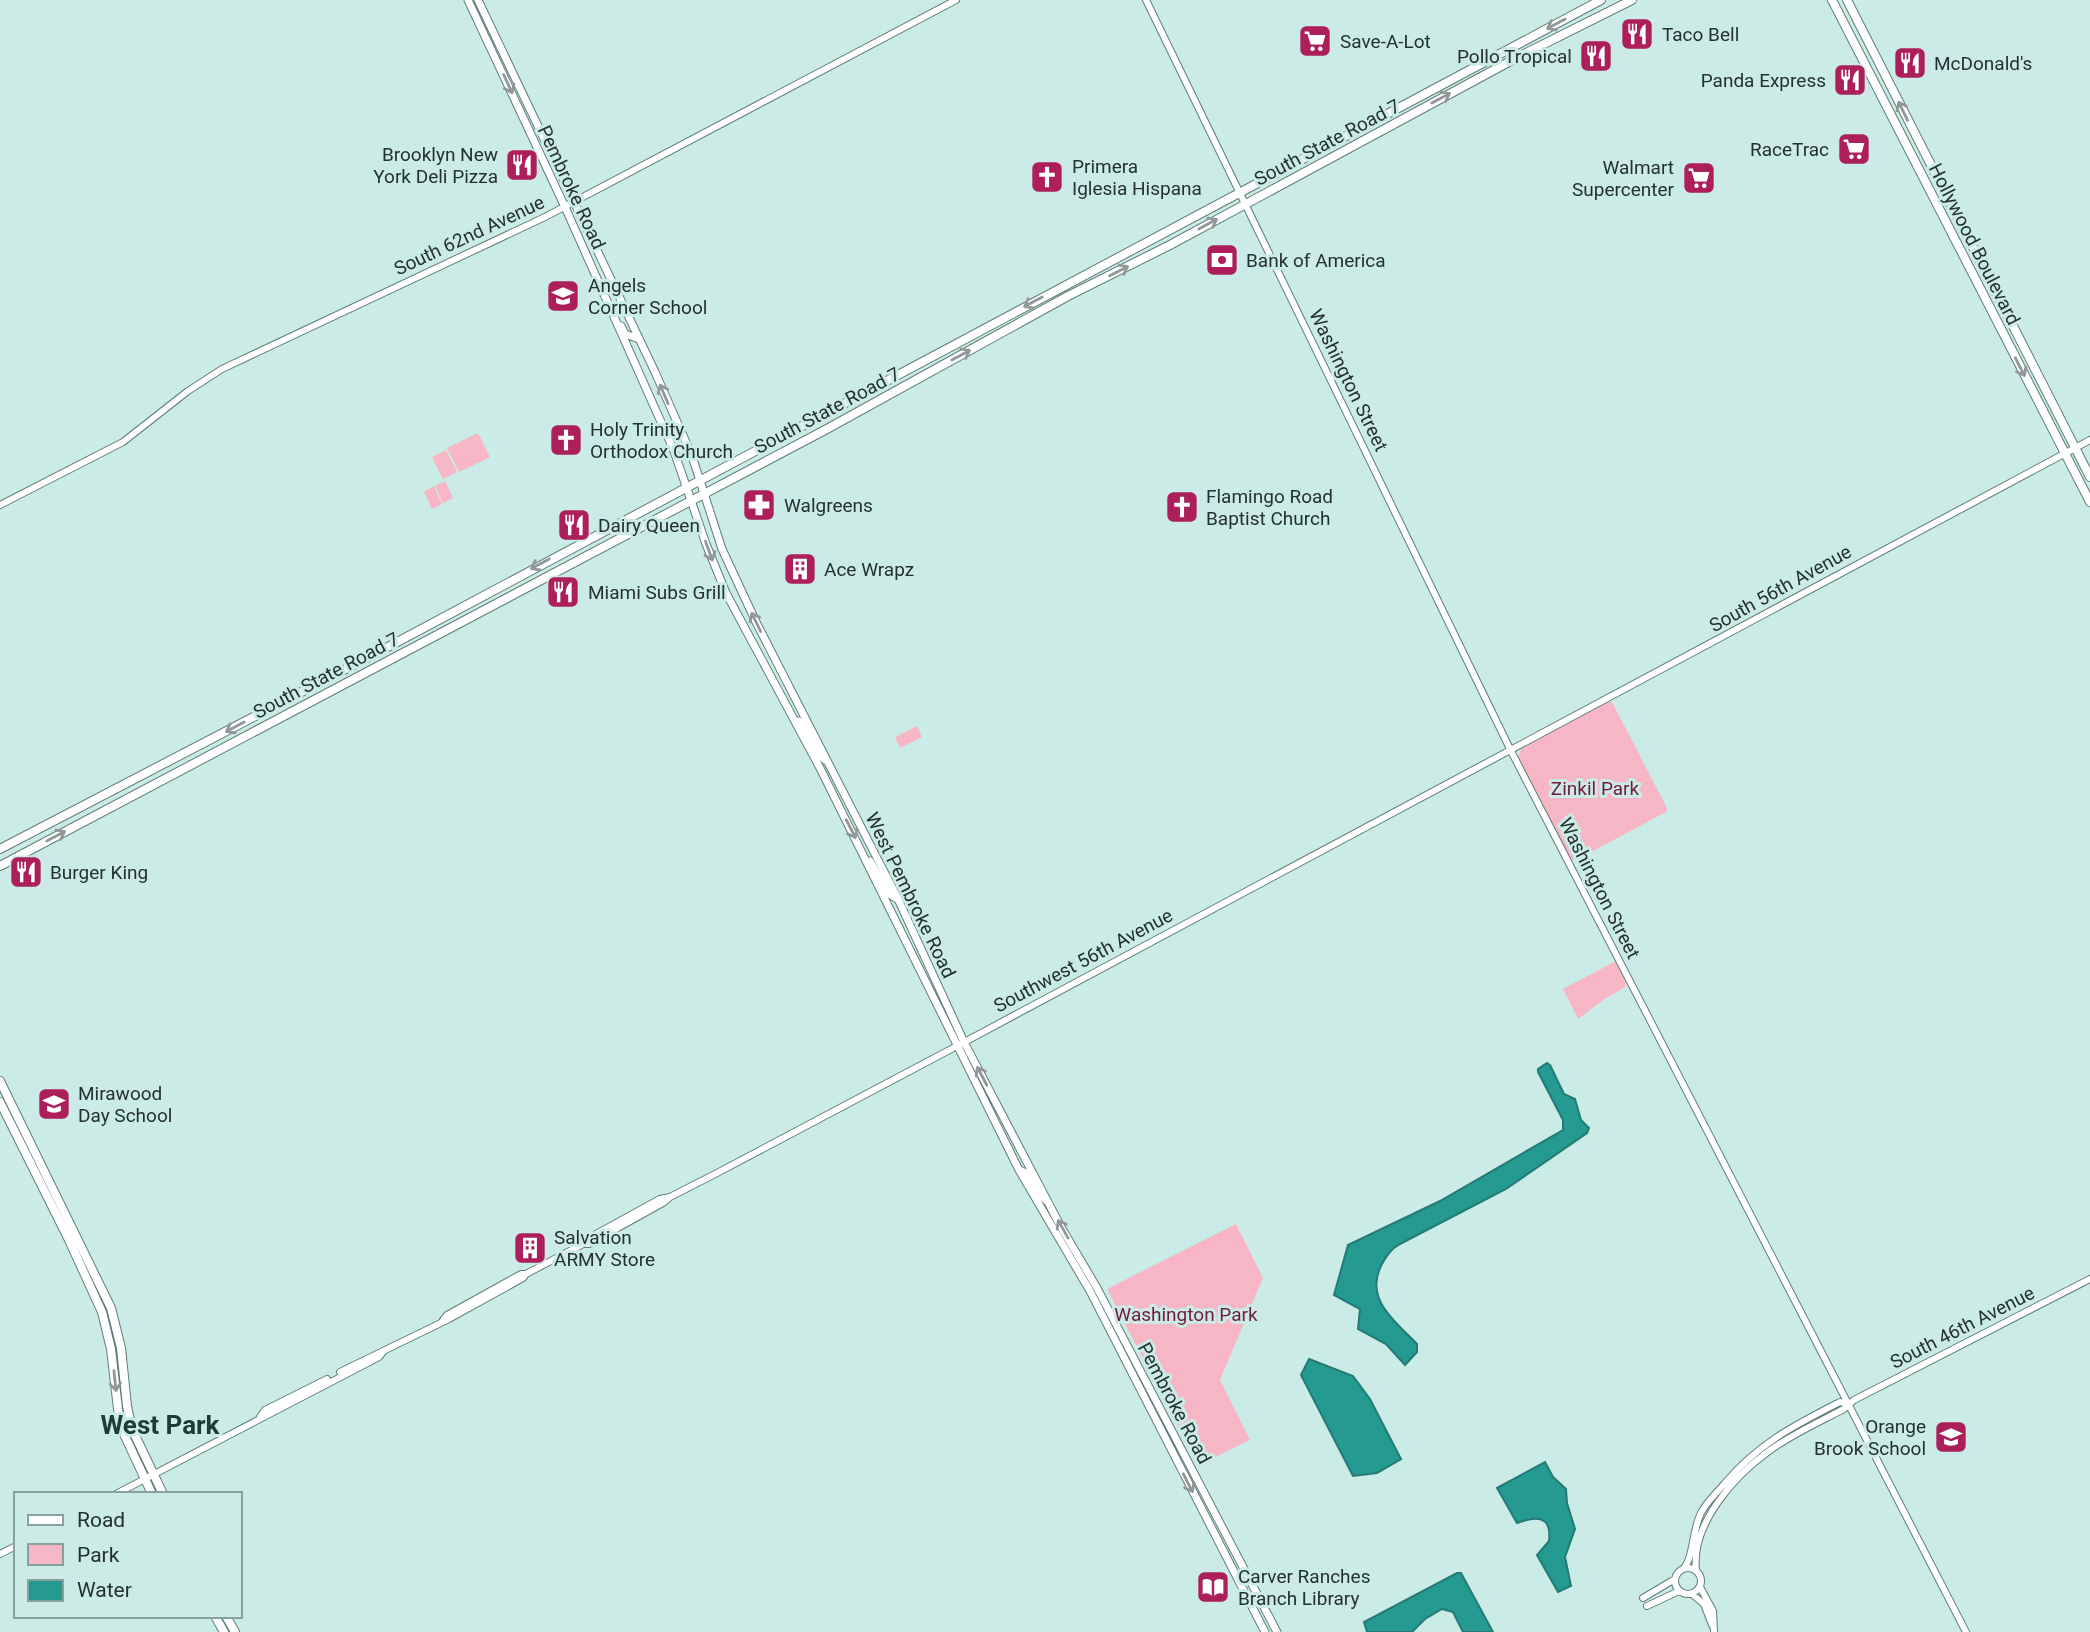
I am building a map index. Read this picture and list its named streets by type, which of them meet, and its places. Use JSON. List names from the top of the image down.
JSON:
{
  "streets": {
    "main road": [
      "South State Road 7",
      "Pembroke Road",
      "Hollywood Boulevard",
      "West Pembroke Road"
    ],
    "street": [
      "South 62nd Avenue",
      "Washington Street",
      "South 56th Avenue",
      "Southwest 56th Avenue",
      "South 46th Avenue"
    ]
  },
  "crossings": [
    ["South State Road 7", "Pembroke Road"],
    ["South State Road 7", "Washington Street"],
    ["Pembroke Road", "South 62nd Avenue"],
    ["Pembroke Road", "West Pembroke Road"],
    ["Pembroke Road", "Southwest 56th Avenue"],
    ["Hollywood Boulevard", "South 56th Avenue"],
    ["Washington Street", "South 56th Avenue"],
    ["Washington Street", "Southwest 56th Avenue"],
    ["Washington Street", "South 46th Avenue"],
    ["South 56th Avenue", "Southwest 56th Avenue"],
    ["West Pembroke Road", "Southwest 56th Avenue"]
  ],
  "districts": ["West Park"],
  "parks": ["Zinkil Park", "Washington Park"],
  "places": {
    "restaurant": [
      "Taco Bell",
      "Pollo Tropical",
      "McDonald's",
      "Panda Express",
      "Brooklyn New York Deli Pizza",
      "Dairy Queen",
      "Miami Subs Grill",
      "Burger King"
    ],
    "supermarket": ["Save-A-Lot", "RaceTrac", "Walmart Supercenter"],
    "church": ["Primera Iglesia Hispana", "Holy Trinity Orthodox Church", "Flamingo Road Baptist Church"],
    "bank": ["Bank of America"],
    "school or university": ["Angels Corner School", "Mirawood Day School", "Orange Brook School"],
    "pharmacy": ["Walgreens"],
    "building": ["Ace Wrapz", "Salvation ARMY Store"],
    "library": ["Carver Ranches Branch Library"]
  },
  "legend": ["Road", "Park", "Water"]
}
